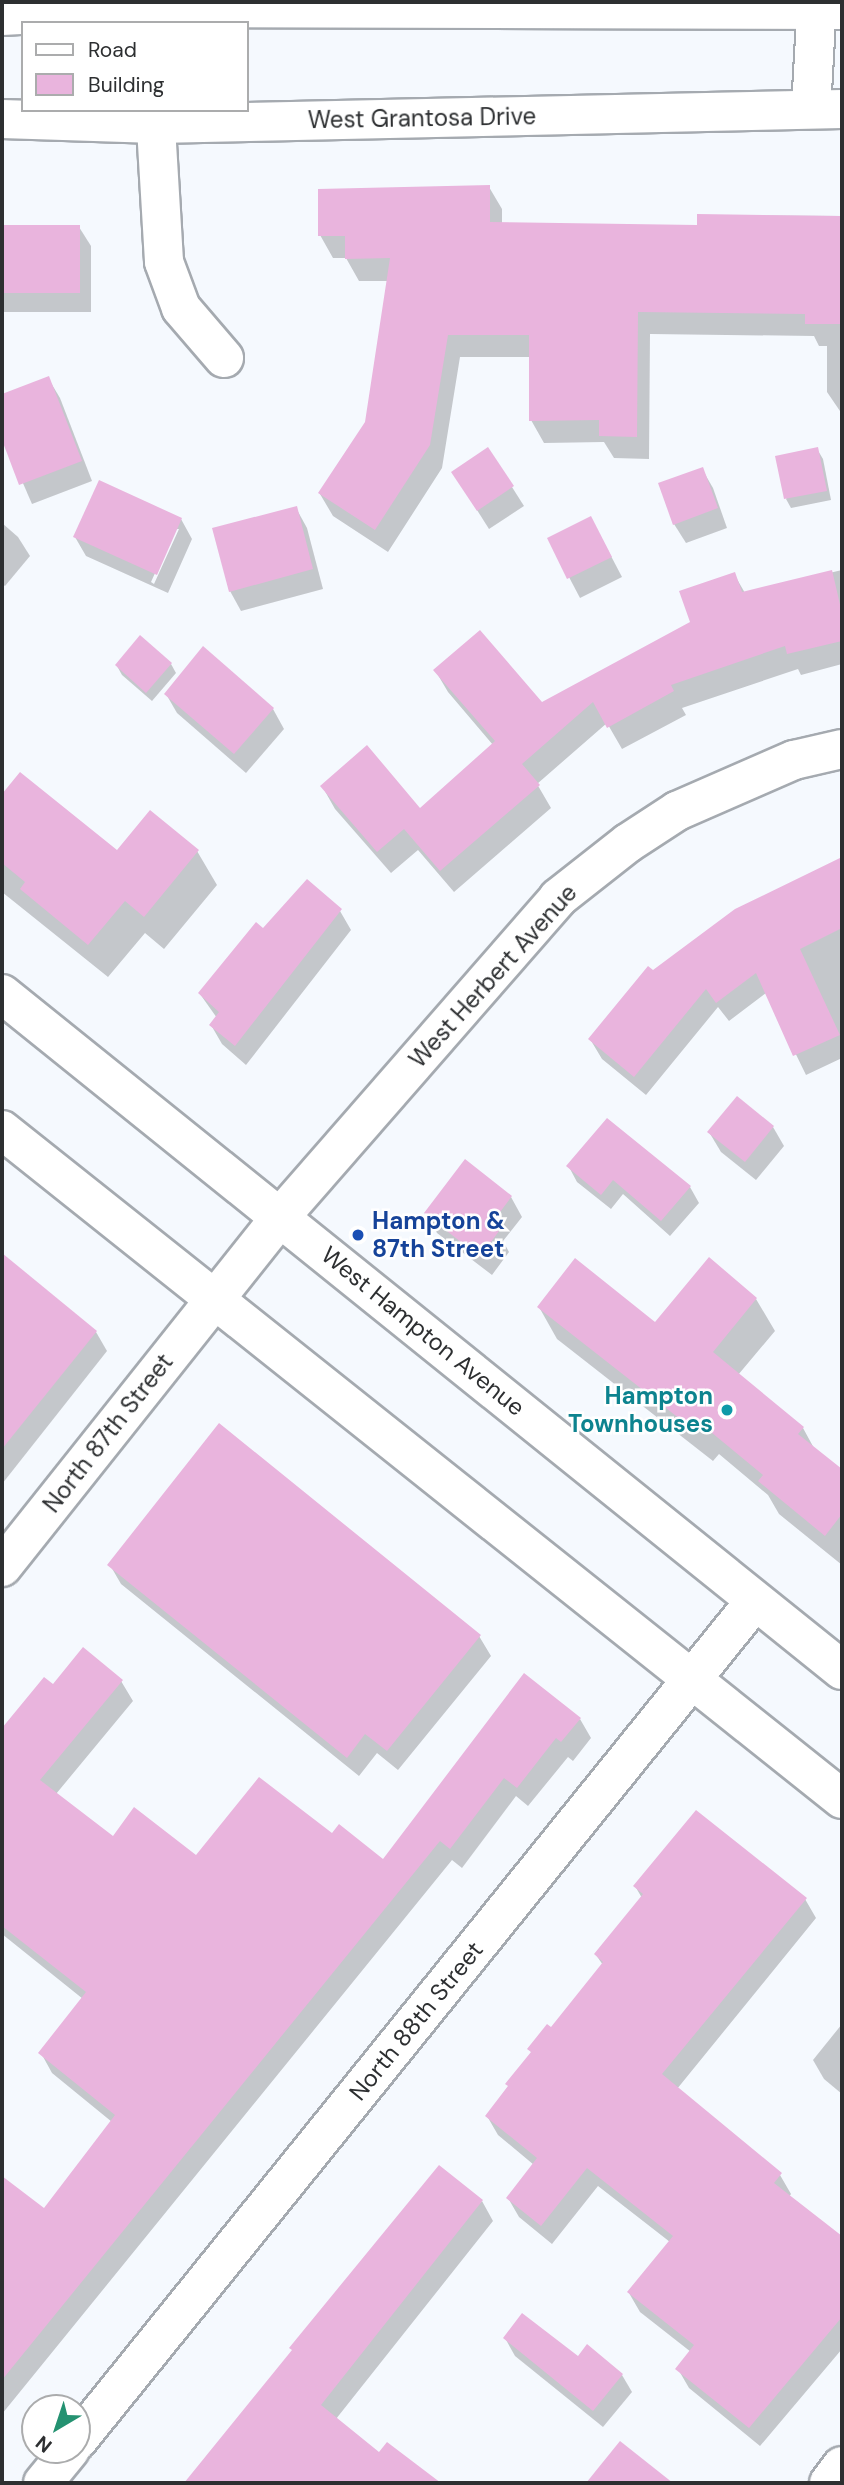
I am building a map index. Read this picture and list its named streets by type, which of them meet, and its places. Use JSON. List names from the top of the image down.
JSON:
{
  "streets": {
    "street": [
      "West Grantosa Drive",
      "West Herbert Avenue",
      "West Hampton Avenue",
      "North 87th Street",
      "North 88th Street"
    ]
  },
  "crossings": [
    ["West Herbert Avenue", "West Hampton Avenue"],
    ["West Herbert Avenue", "North 87th Street"],
    ["West Hampton Avenue", "North 88th Street"]
  ],
  "places": ["Hampton & 87th Street", "Hampton Townhouses"],
  "legend": ["Road", "Building"],
  "north": "bottom left"
}
